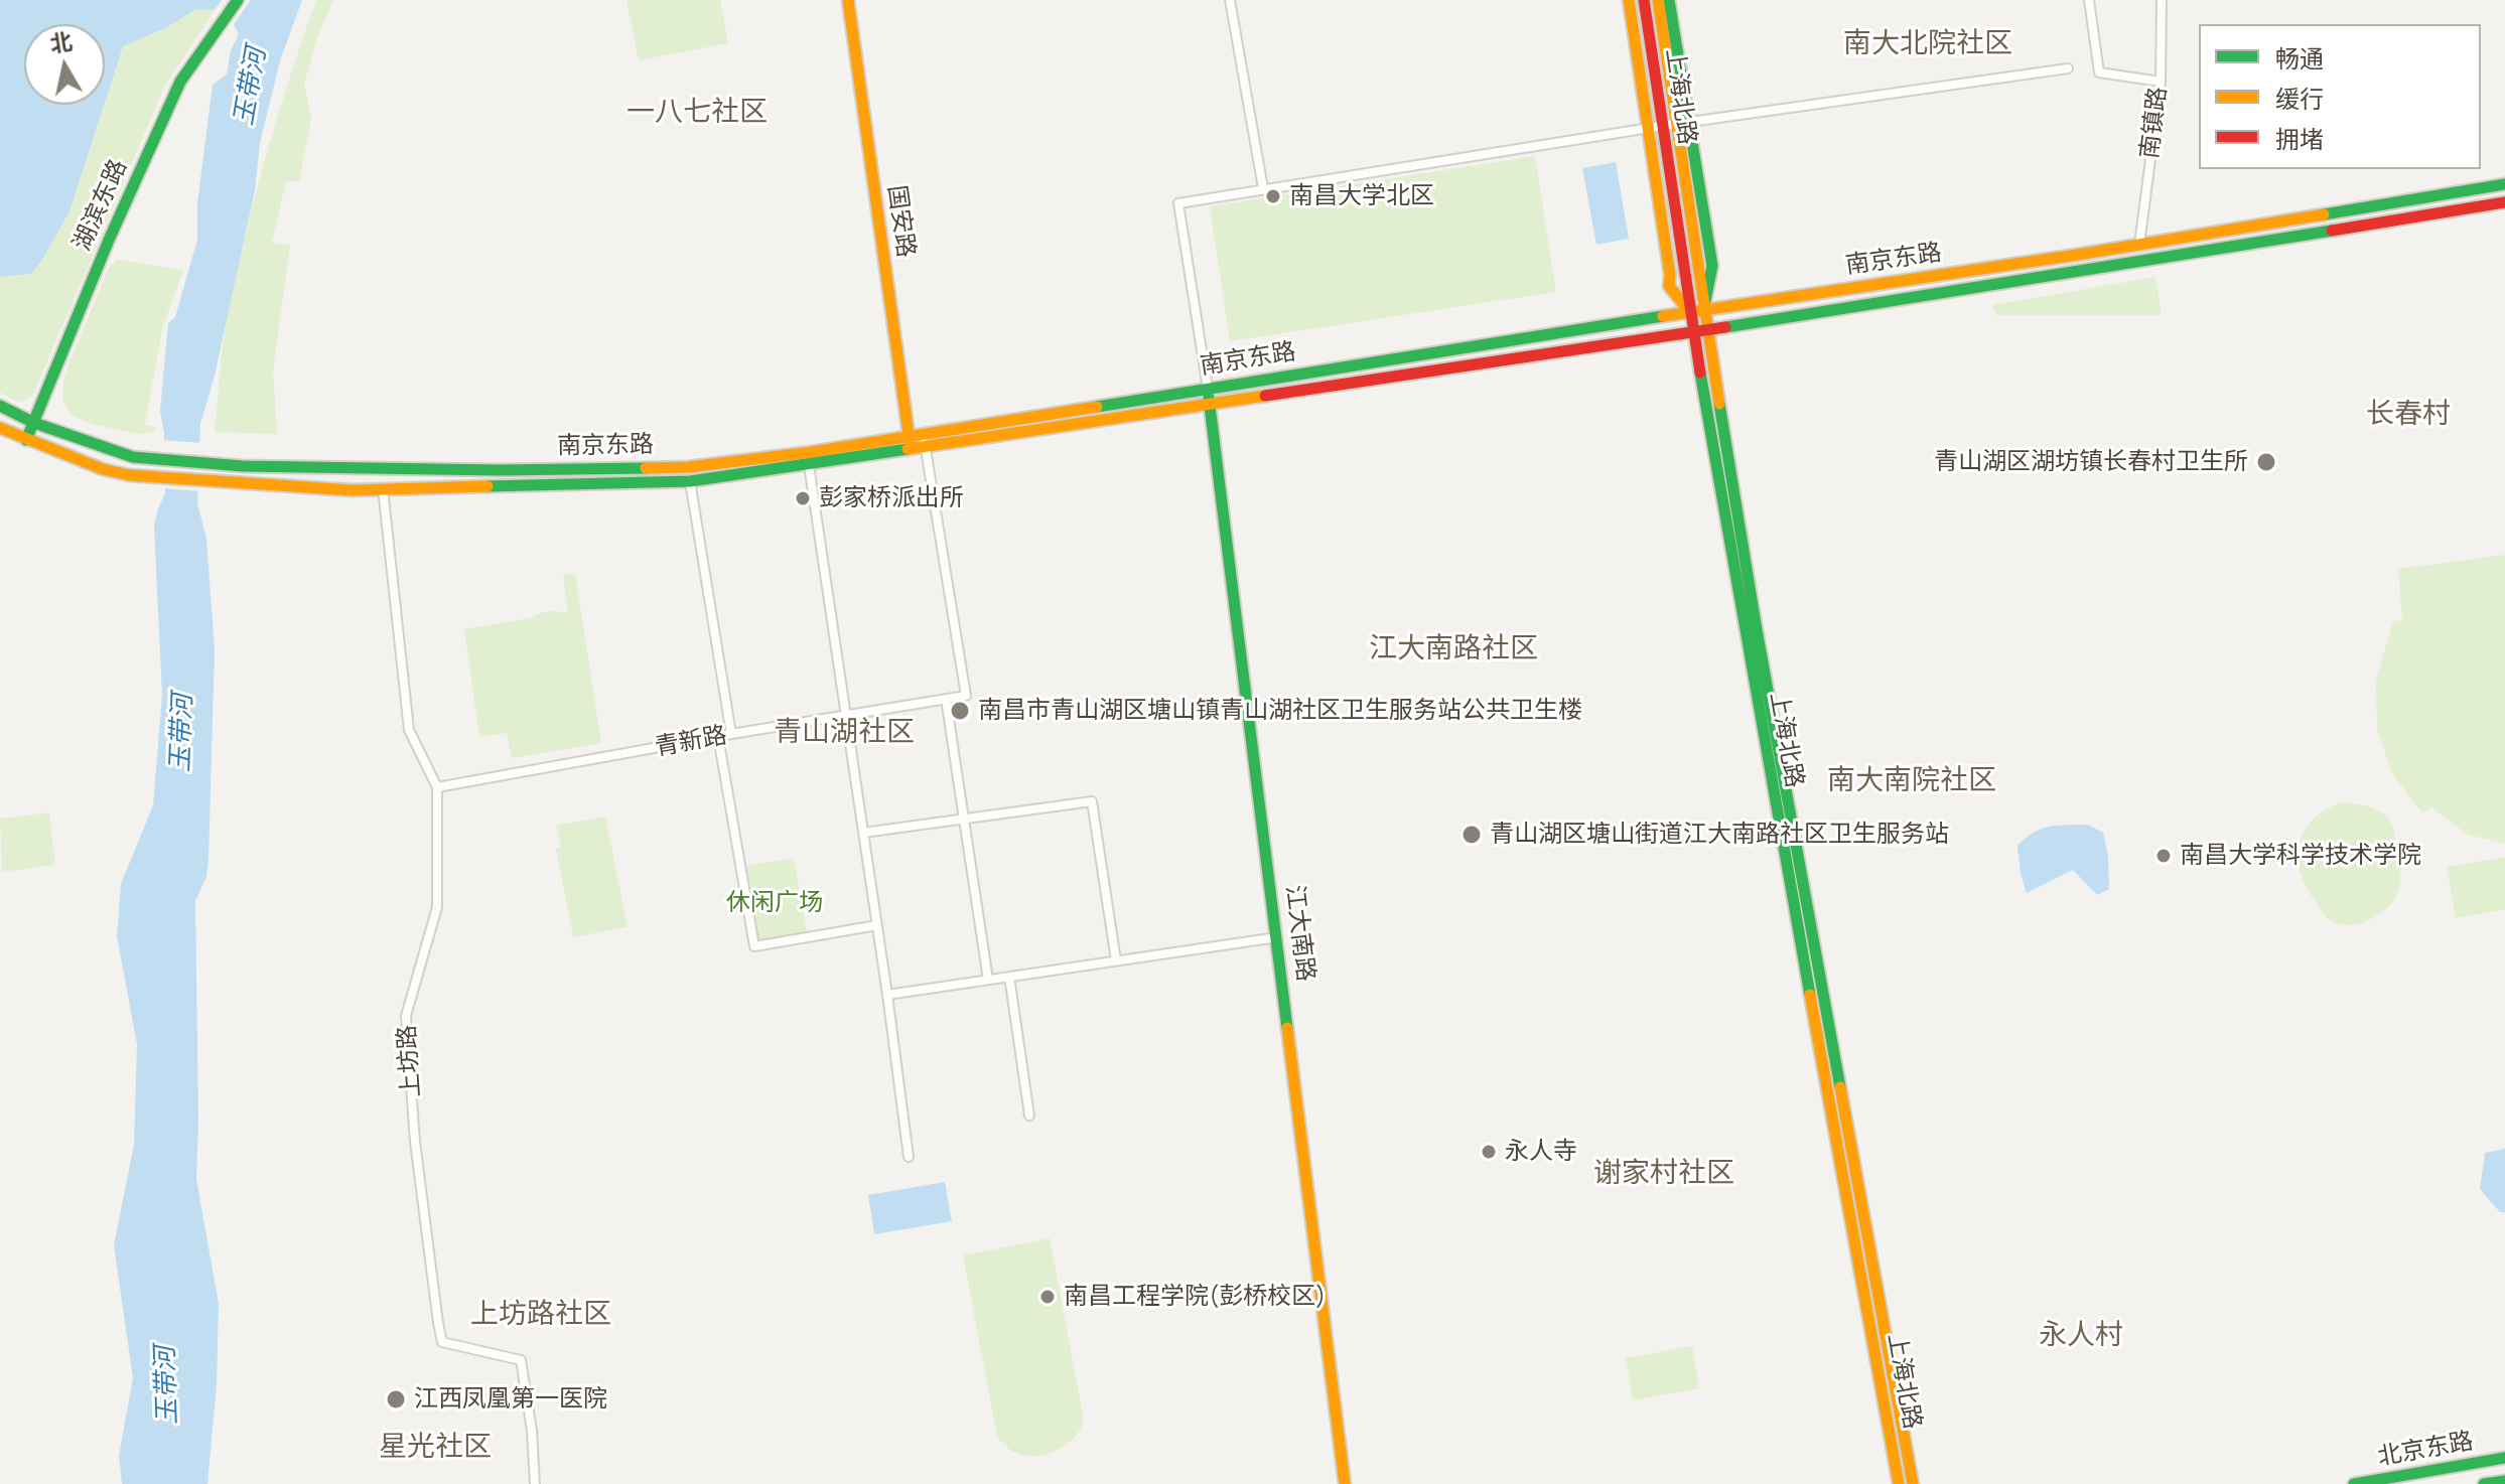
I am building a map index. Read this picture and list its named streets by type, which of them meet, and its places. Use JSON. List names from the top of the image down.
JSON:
{
  "streets": {
    "main road": [
      "上海北路",
      "湖滨东路",
      "国安路",
      "南京东路",
      "江大南路",
      "北京东路"
    ],
    "street": ["南镇路", "青新路", "上坊路"]
  },
  "crossings": [
    ["上海北路", "南京东路"],
    ["南镇路", "南京东路"],
    ["湖滨东路", "南京东路"],
    ["国安路", "南京东路"],
    ["南京东路", "江大南路"],
    ["南京东路", "上坊路"],
    ["青新路", "上坊路"]
  ],
  "districts": [
    "南大北院社区",
    "一八七社区",
    "长春村",
    "江大南路社区",
    "青山湖社区",
    "南大南院社区",
    "谢家村社区",
    "上坊路社区",
    "永人村",
    "星光社区"
  ],
  "water": ["玉带河"],
  "parks": ["休闲广场"],
  "places": [
    "南昌大学北区",
    "青山湖区湖坊镇长春村卫生所",
    "彭家桥派出所",
    "南昌市青山湖区塘山镇青山湖社区卫生服务站公共卫生楼",
    "青山湖区塘山街道江大南路社区卫生服务站",
    "南昌大学科学技术学院",
    "永人寺",
    "南昌工程学院(彭桥校区)",
    "江西凤凰第一医院"
  ],
  "legend": ["畅通", "缓行", "拥堵"],
  "north": "top"
}
